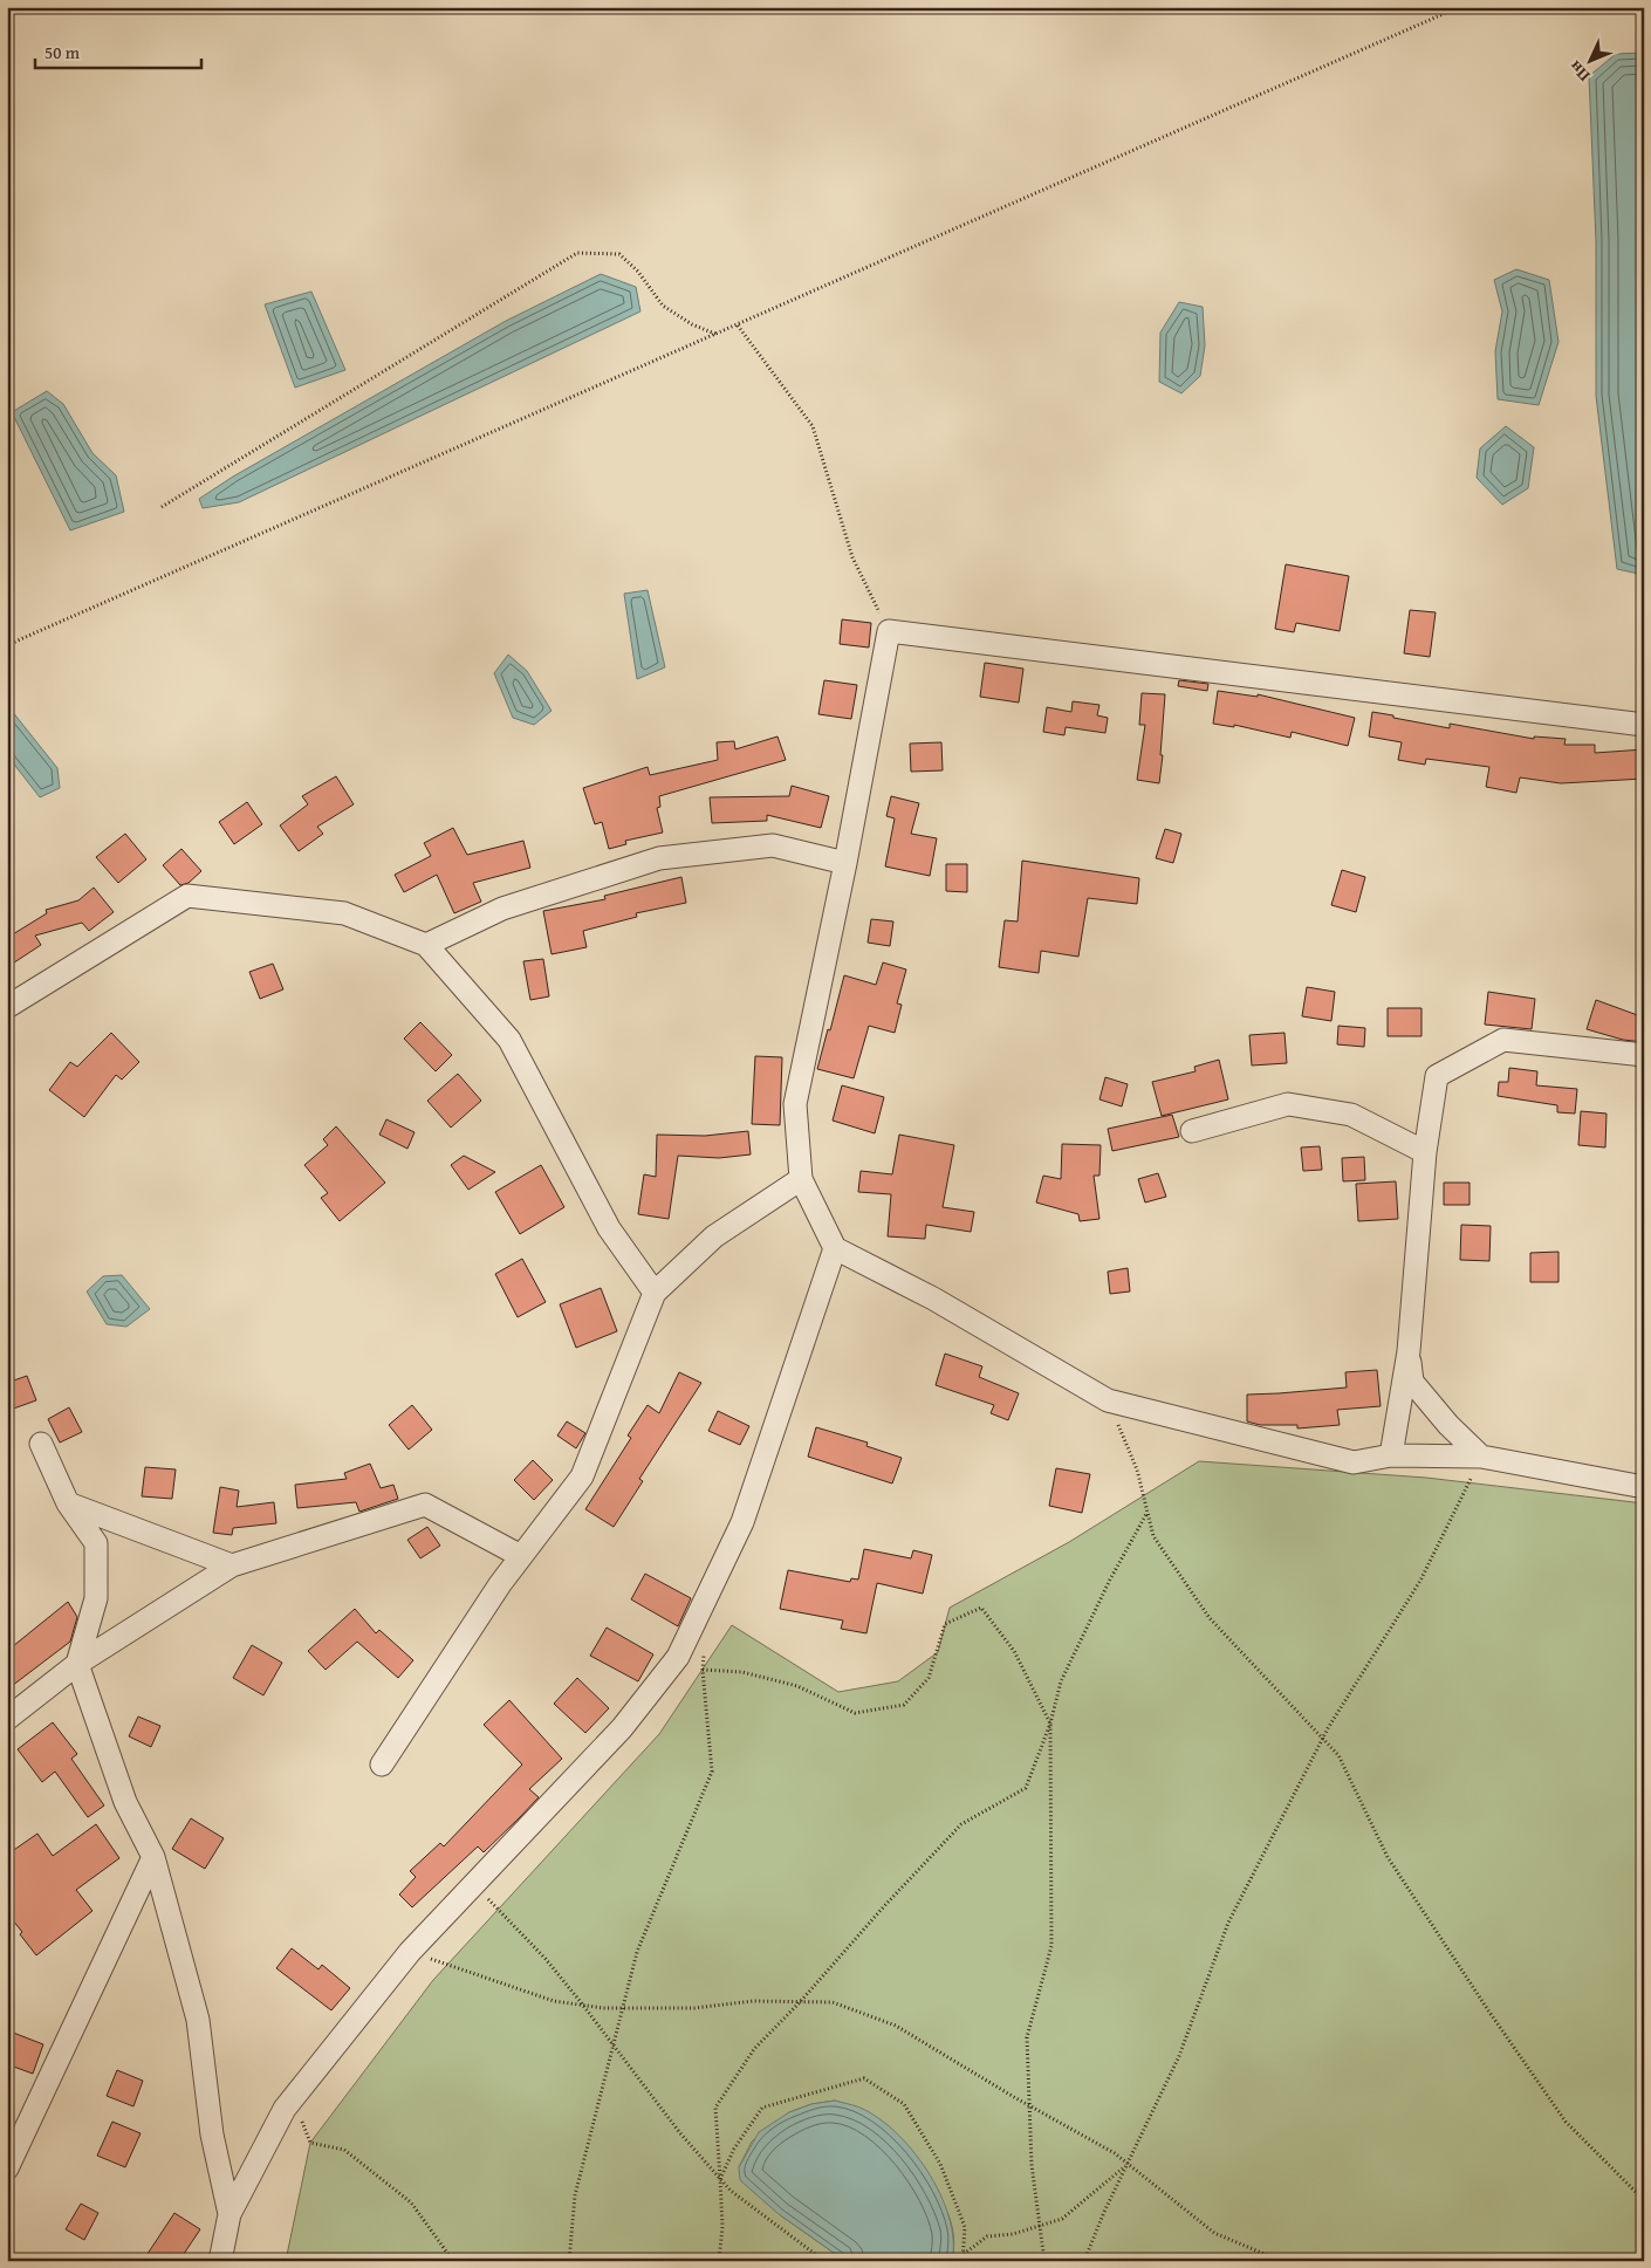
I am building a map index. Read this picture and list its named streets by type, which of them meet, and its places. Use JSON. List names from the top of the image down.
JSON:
{
  "scale_bar": "50 m",
  "north": "bottom left"
}
